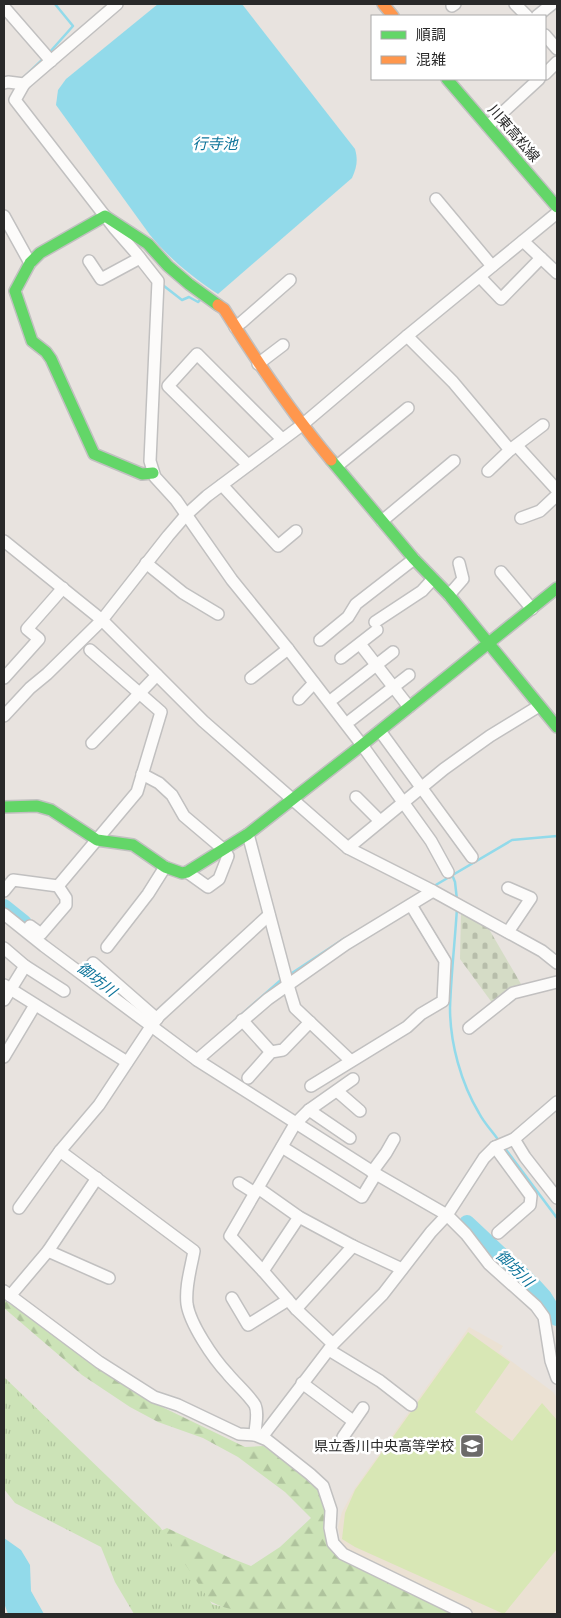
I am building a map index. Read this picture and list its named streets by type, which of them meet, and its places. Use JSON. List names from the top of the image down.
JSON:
{
  "streets": {
    "street": ["川東高松線"]
  },
  "water": ["行寺池", "御坊川"],
  "places": {
    "school or university": ["県立香川中央高等学校"]
  },
  "legend": ["順調", "混雑"]
}
